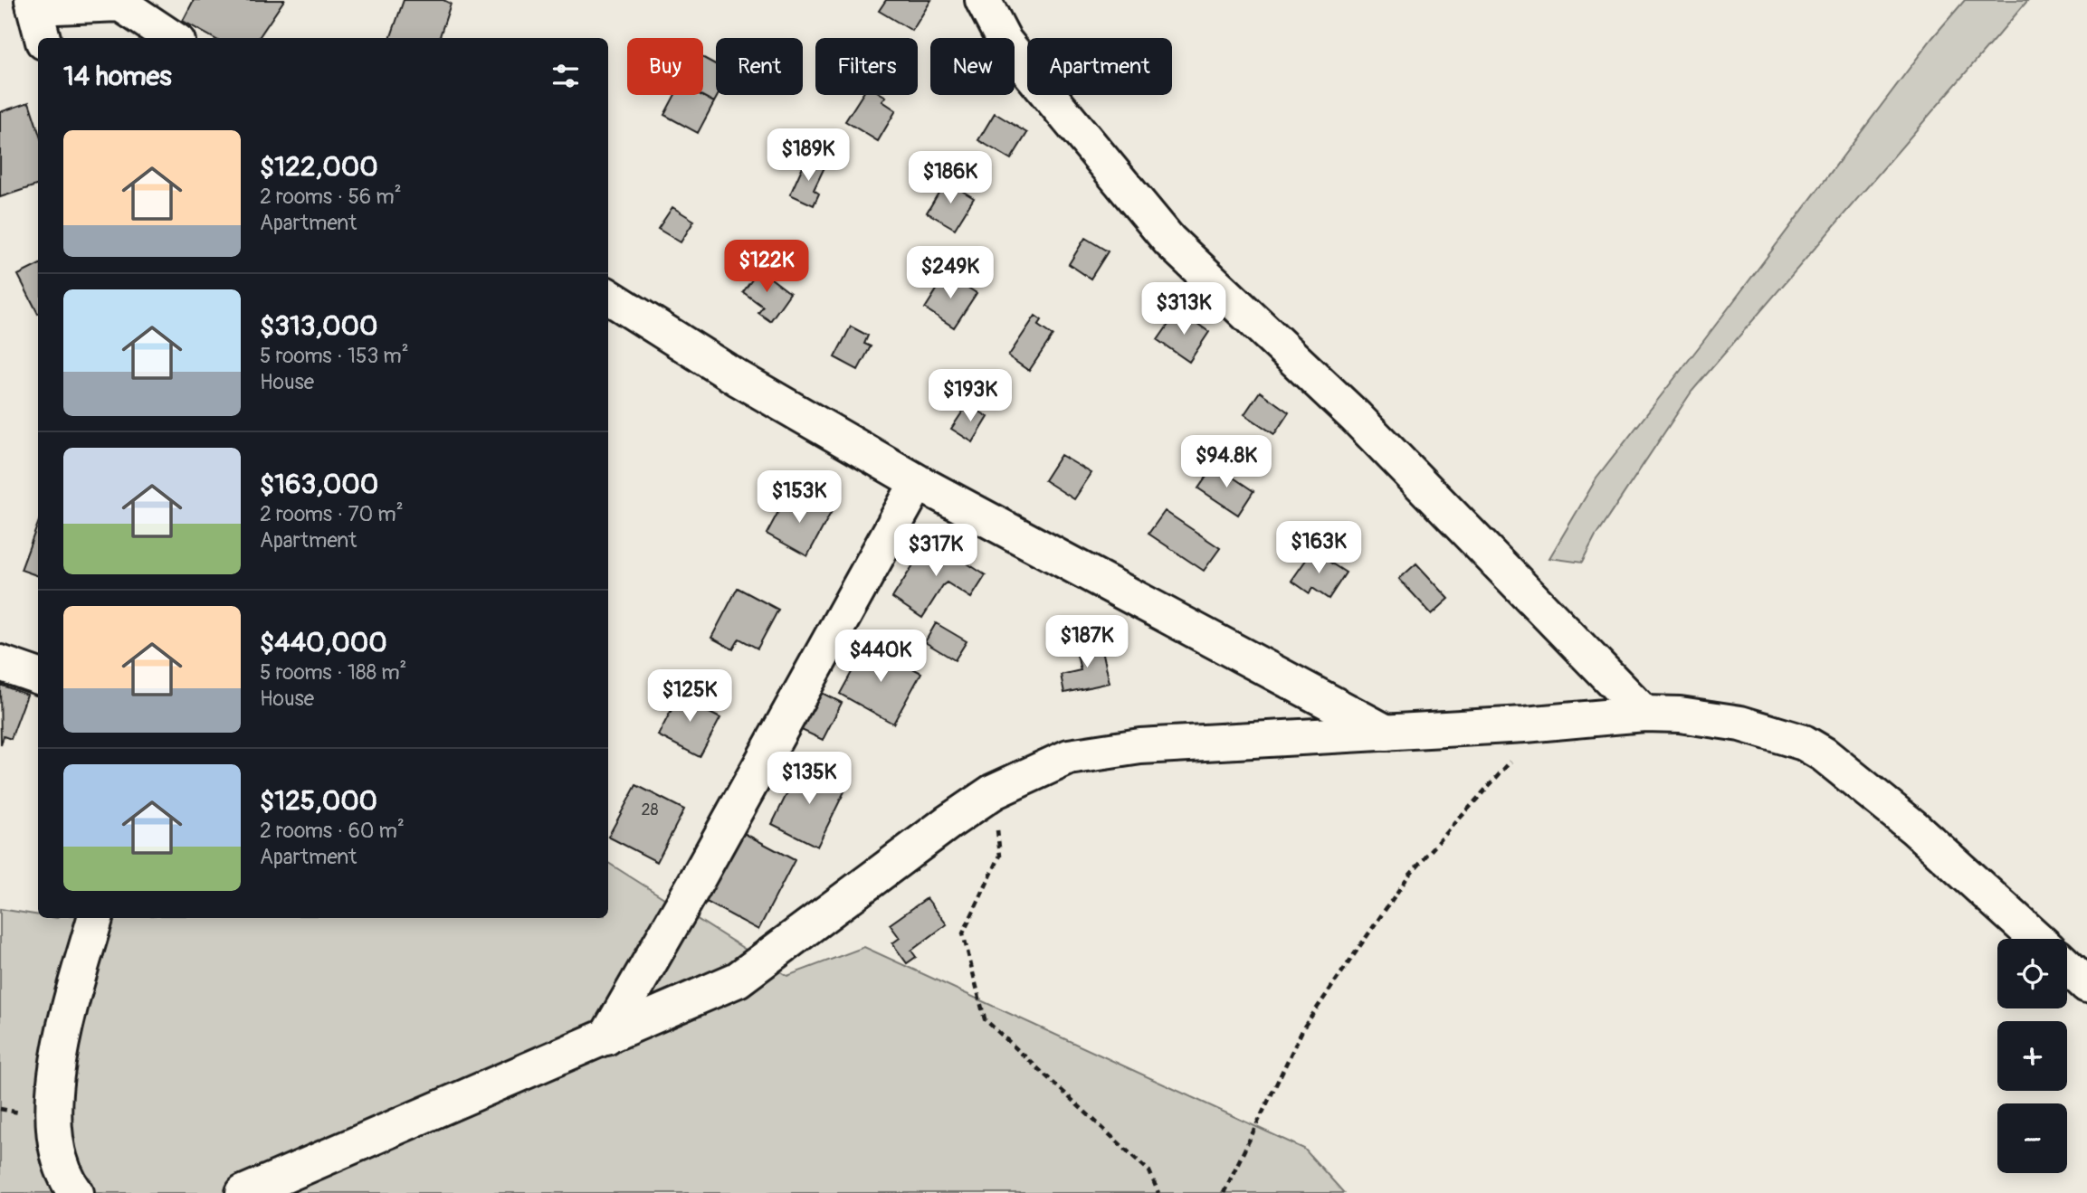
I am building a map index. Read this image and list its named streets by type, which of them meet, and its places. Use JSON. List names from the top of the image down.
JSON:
{
  "house_numbers": ["28"],
  "page": {
    "chip": [
      "Buy",
      "Rent",
      "Filters",
      "New",
      "Apartment"
    ],
    "heading": "14 homes",
    "list": [
      {
        "name": "$122,000",
        "note": "2 rooms · 56 m² · Apartment"
      },
      {
        "name": "$313,000",
        "note": "5 rooms · 153 m² · House"
      },
      {
        "name": "$163,000",
        "note": "2 rooms · 70 m² · Apartment"
      },
      {
        "name": "$440,000",
        "note": "5 rooms · 188 m² · House"
      },
      {
        "name": "$125,000",
        "note": "2 rooms · 60 m² · Apartment"
      }
    ],
    "price": [
      "$189K",
      "$186K",
      "$122K",
      "$249K",
      "$313K",
      "$193K",
      "$94.8K",
      "$153K",
      "$163K",
      "$317K",
      "$187K",
      "$440K",
      "$125K",
      "$135K"
    ],
    "map_buttons": ["+", "−"]
  }
}
